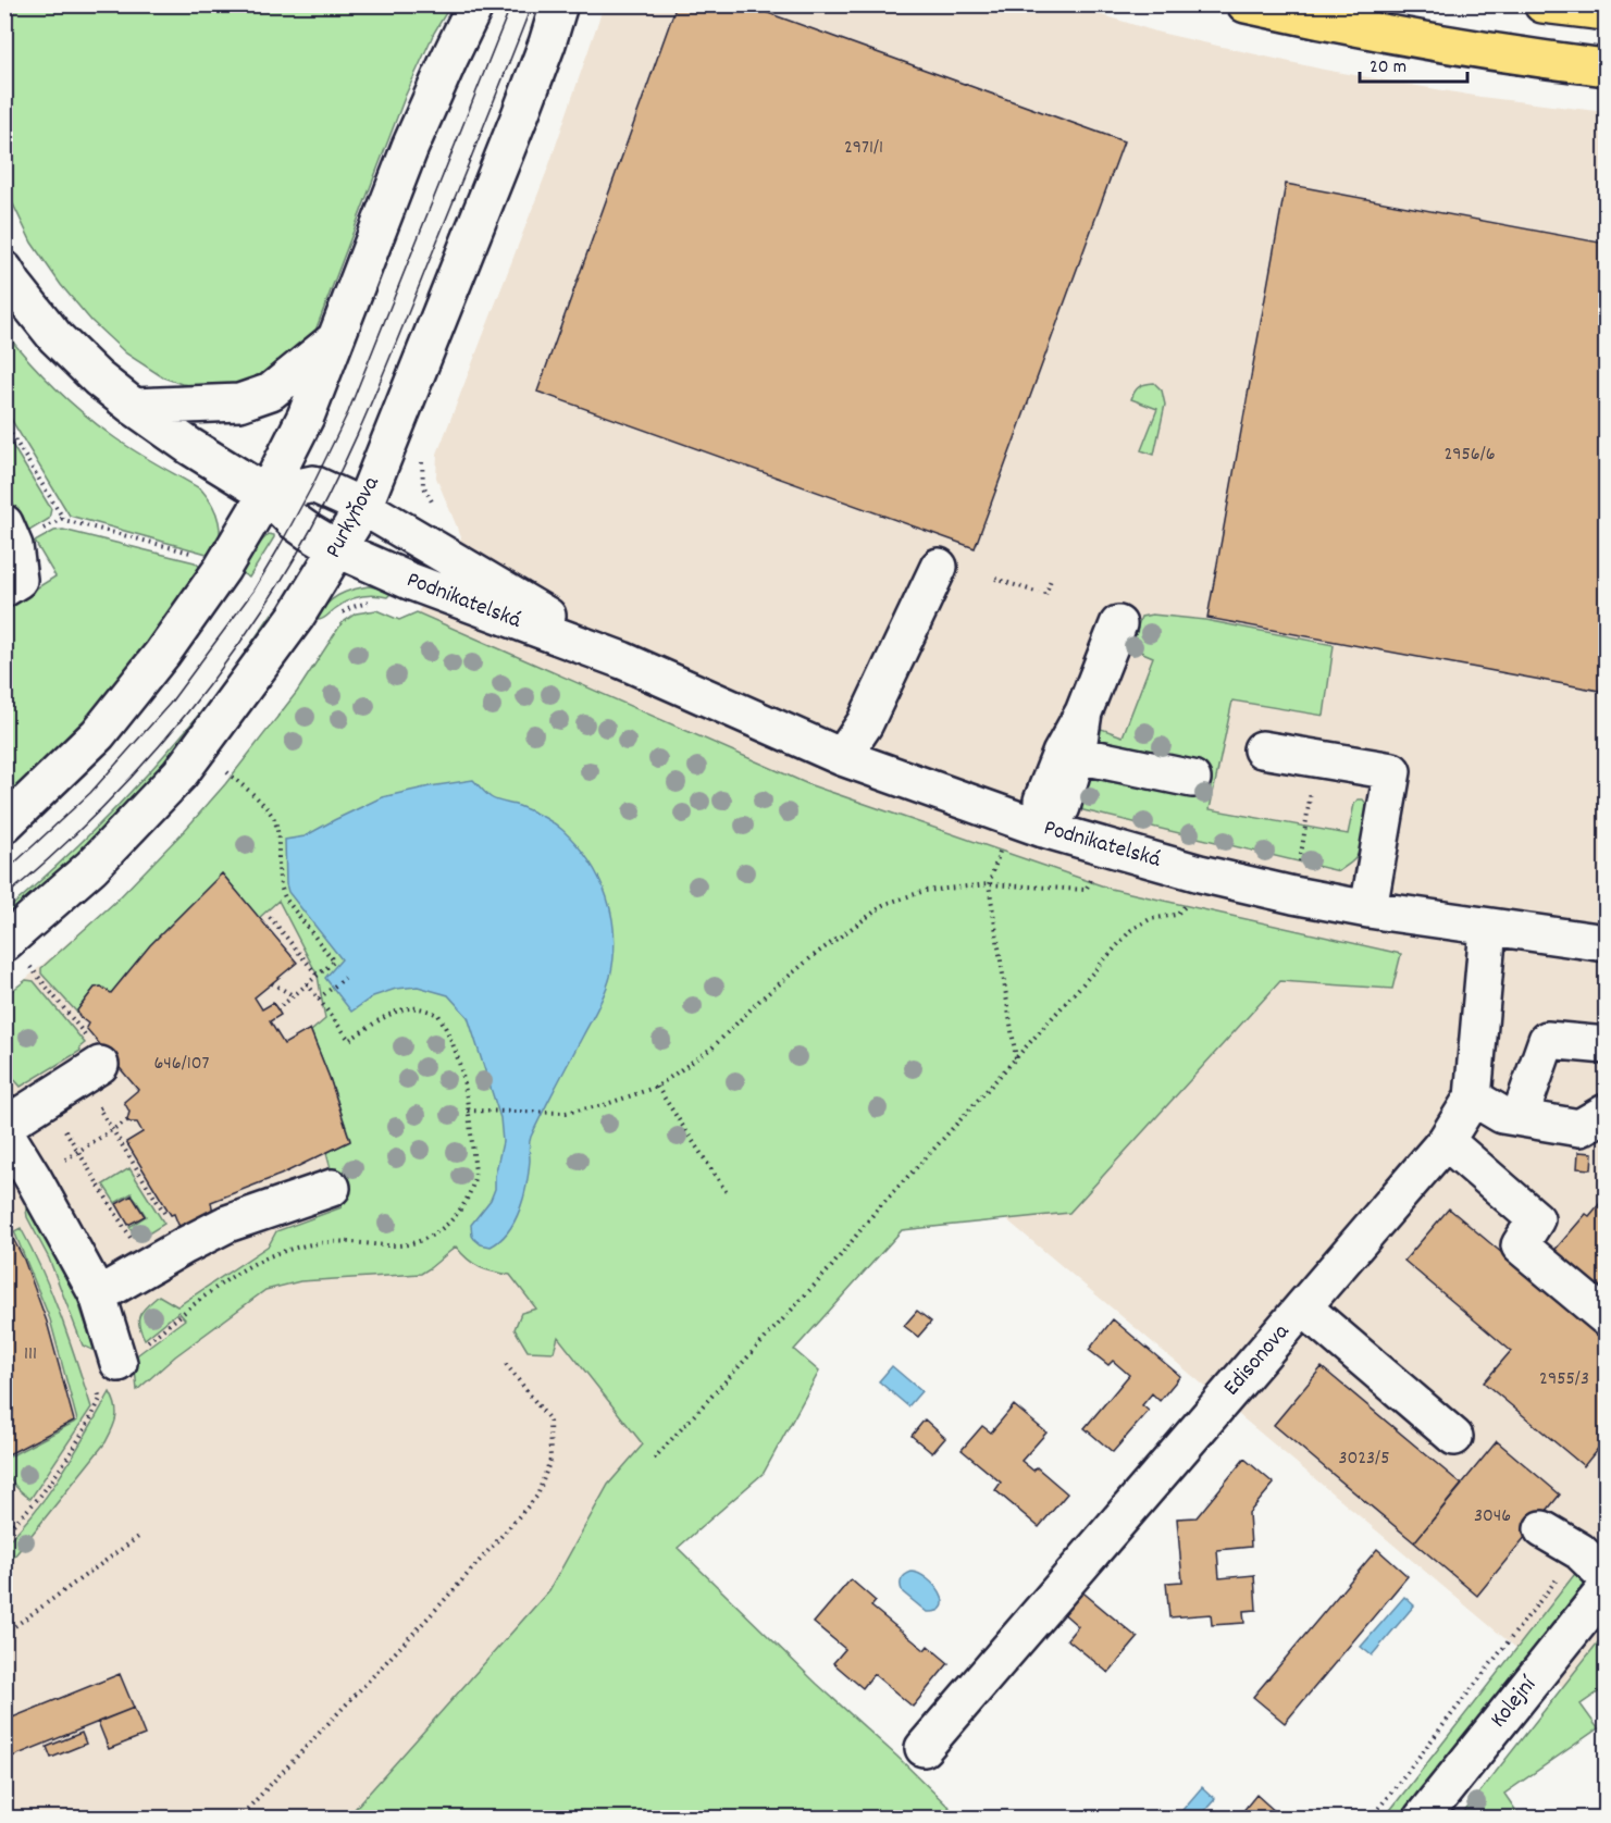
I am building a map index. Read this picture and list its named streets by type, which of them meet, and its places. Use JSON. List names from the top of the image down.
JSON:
{
  "streets": {
    "street": [
      "Purkyňova",
      "Podnikatelská",
      "Edisonova",
      "Kolejní"
    ]
  },
  "crossings": [
    ["Purkyňova", "Podnikatelská"],
    ["Podnikatelská", "Edisonova"]
  ],
  "house_numbers": [
    "2971/1",
    "2956/6",
    "646/107",
    "111",
    "2955/3",
    "3023/5",
    "3046"
  ],
  "scale_bar": "20 m"
}
